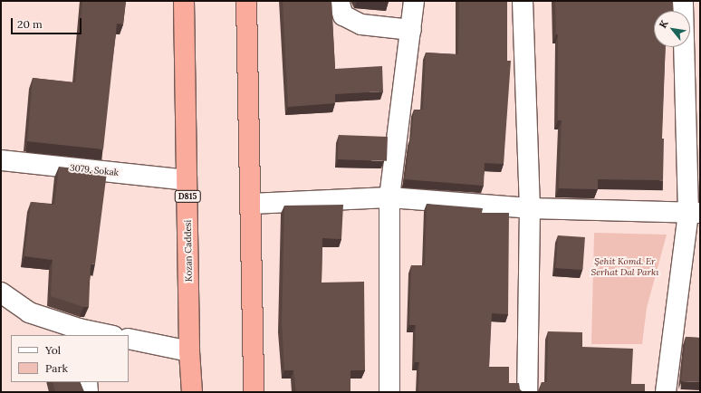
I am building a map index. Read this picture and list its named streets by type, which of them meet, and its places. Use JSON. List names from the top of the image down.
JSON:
{
  "streets": {
    "highway": ["D815", "Kozan Caddesi"],
    "street": ["3079. Sokak"]
  },
  "crossings": [
    ["3079. Sokak", "Kozan Caddesi"]
  ],
  "parks": ["Şehit Komd. Er Serhat Dal Parkı"],
  "legend": ["Yol", "Park"],
  "scale_bar": "20 m",
  "north": "top left"
}
